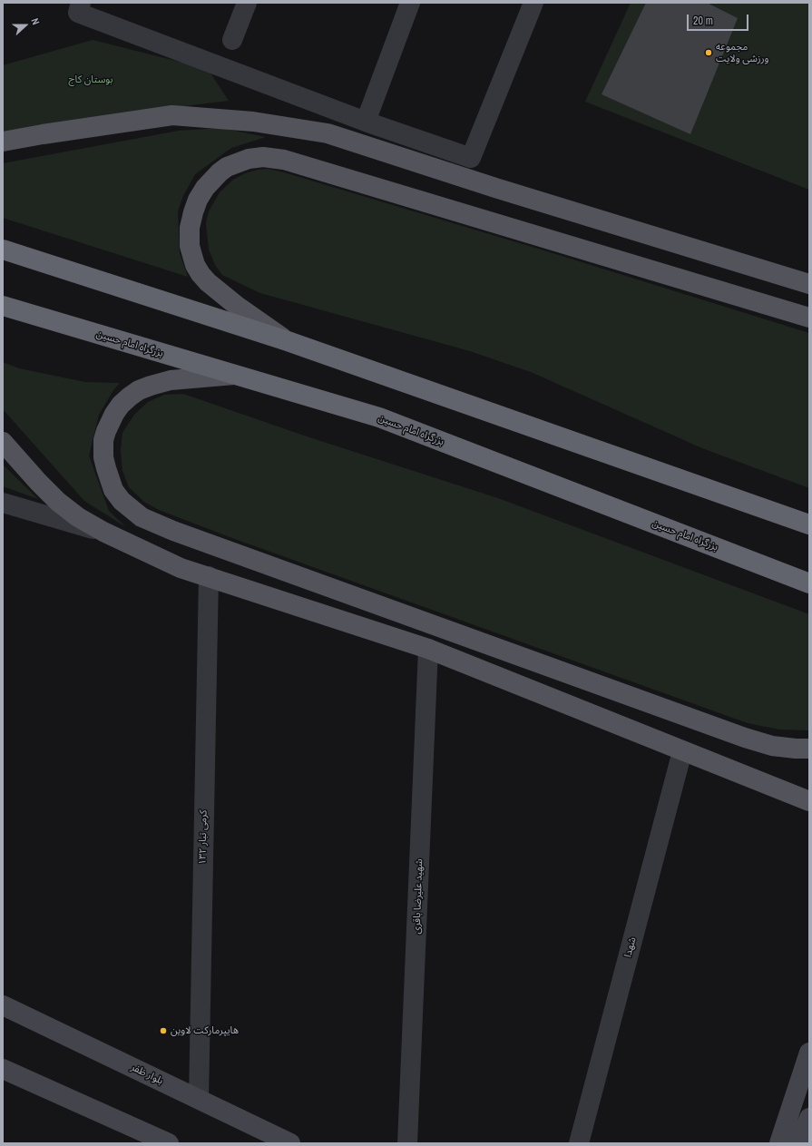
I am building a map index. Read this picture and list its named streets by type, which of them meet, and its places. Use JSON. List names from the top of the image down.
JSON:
{
  "streets": {
    "highway": ["بزرگراه امام حسین"],
    "street": [
      "کرمی تبار ۱۳۲",
      "شهید علیرضا باقری",
      "شهدا",
      "بلوار ظفر"
    ]
  },
  "crossings": [
    ["کرمی تبار ۱۳۲", "بلوار ظفر"]
  ],
  "parks": ["بوستان کاج"],
  "places": ["مجموعه ورزشی ولایت", "هایپرمارکت لاوین"],
  "scale_bar": "20 m",
  "north": "right"
}
